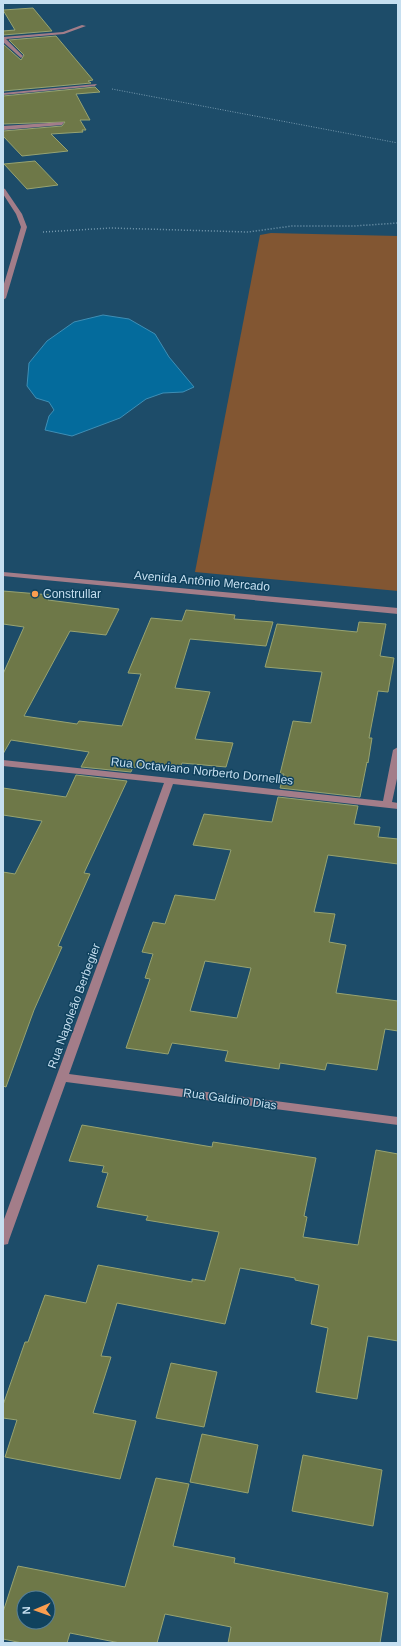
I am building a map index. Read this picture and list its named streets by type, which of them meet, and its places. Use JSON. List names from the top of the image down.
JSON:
{
  "streets": {
    "street": [
      "Avenida Antônio Mercado",
      "Rua Octaviano Norberto Dornelles",
      "Rua Napoleão Berbegier",
      "Rua Galdino Dias"
    ]
  },
  "crossings": [
    ["Rua Octaviano Norberto Dornelles", "Rua Napoleão Berbegier"],
    ["Rua Napoleão Berbegier", "Rua Galdino Dias"]
  ],
  "places": ["Construllar"],
  "north": "left"
}
